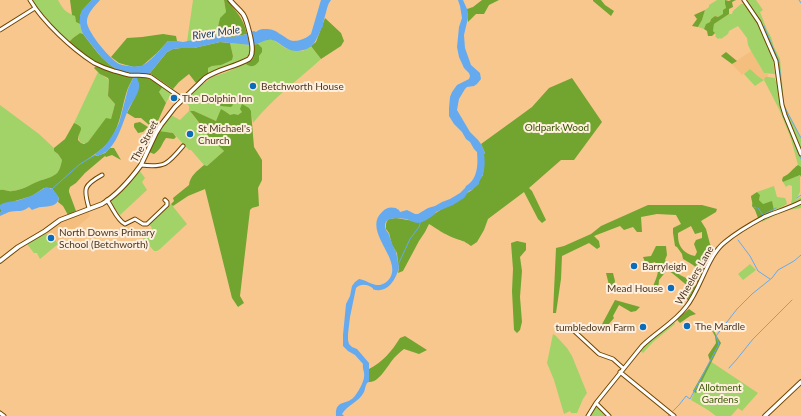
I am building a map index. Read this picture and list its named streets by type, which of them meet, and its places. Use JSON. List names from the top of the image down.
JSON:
{
  "streets": {
    "street": ["The Street", "Wheelers Lane"]
  },
  "water": ["River Mole"],
  "parks": ["Oldpark Wood", "Allotment Gardens"],
  "places": [
    "Betchworth House",
    "The Dolphin Inn",
    "St Michael's Church",
    "North Downs Primary School (Betchworth)",
    "Barryleigh",
    "Mead House",
    "The Mardle",
    "tumbledown Farm"
  ]
}
